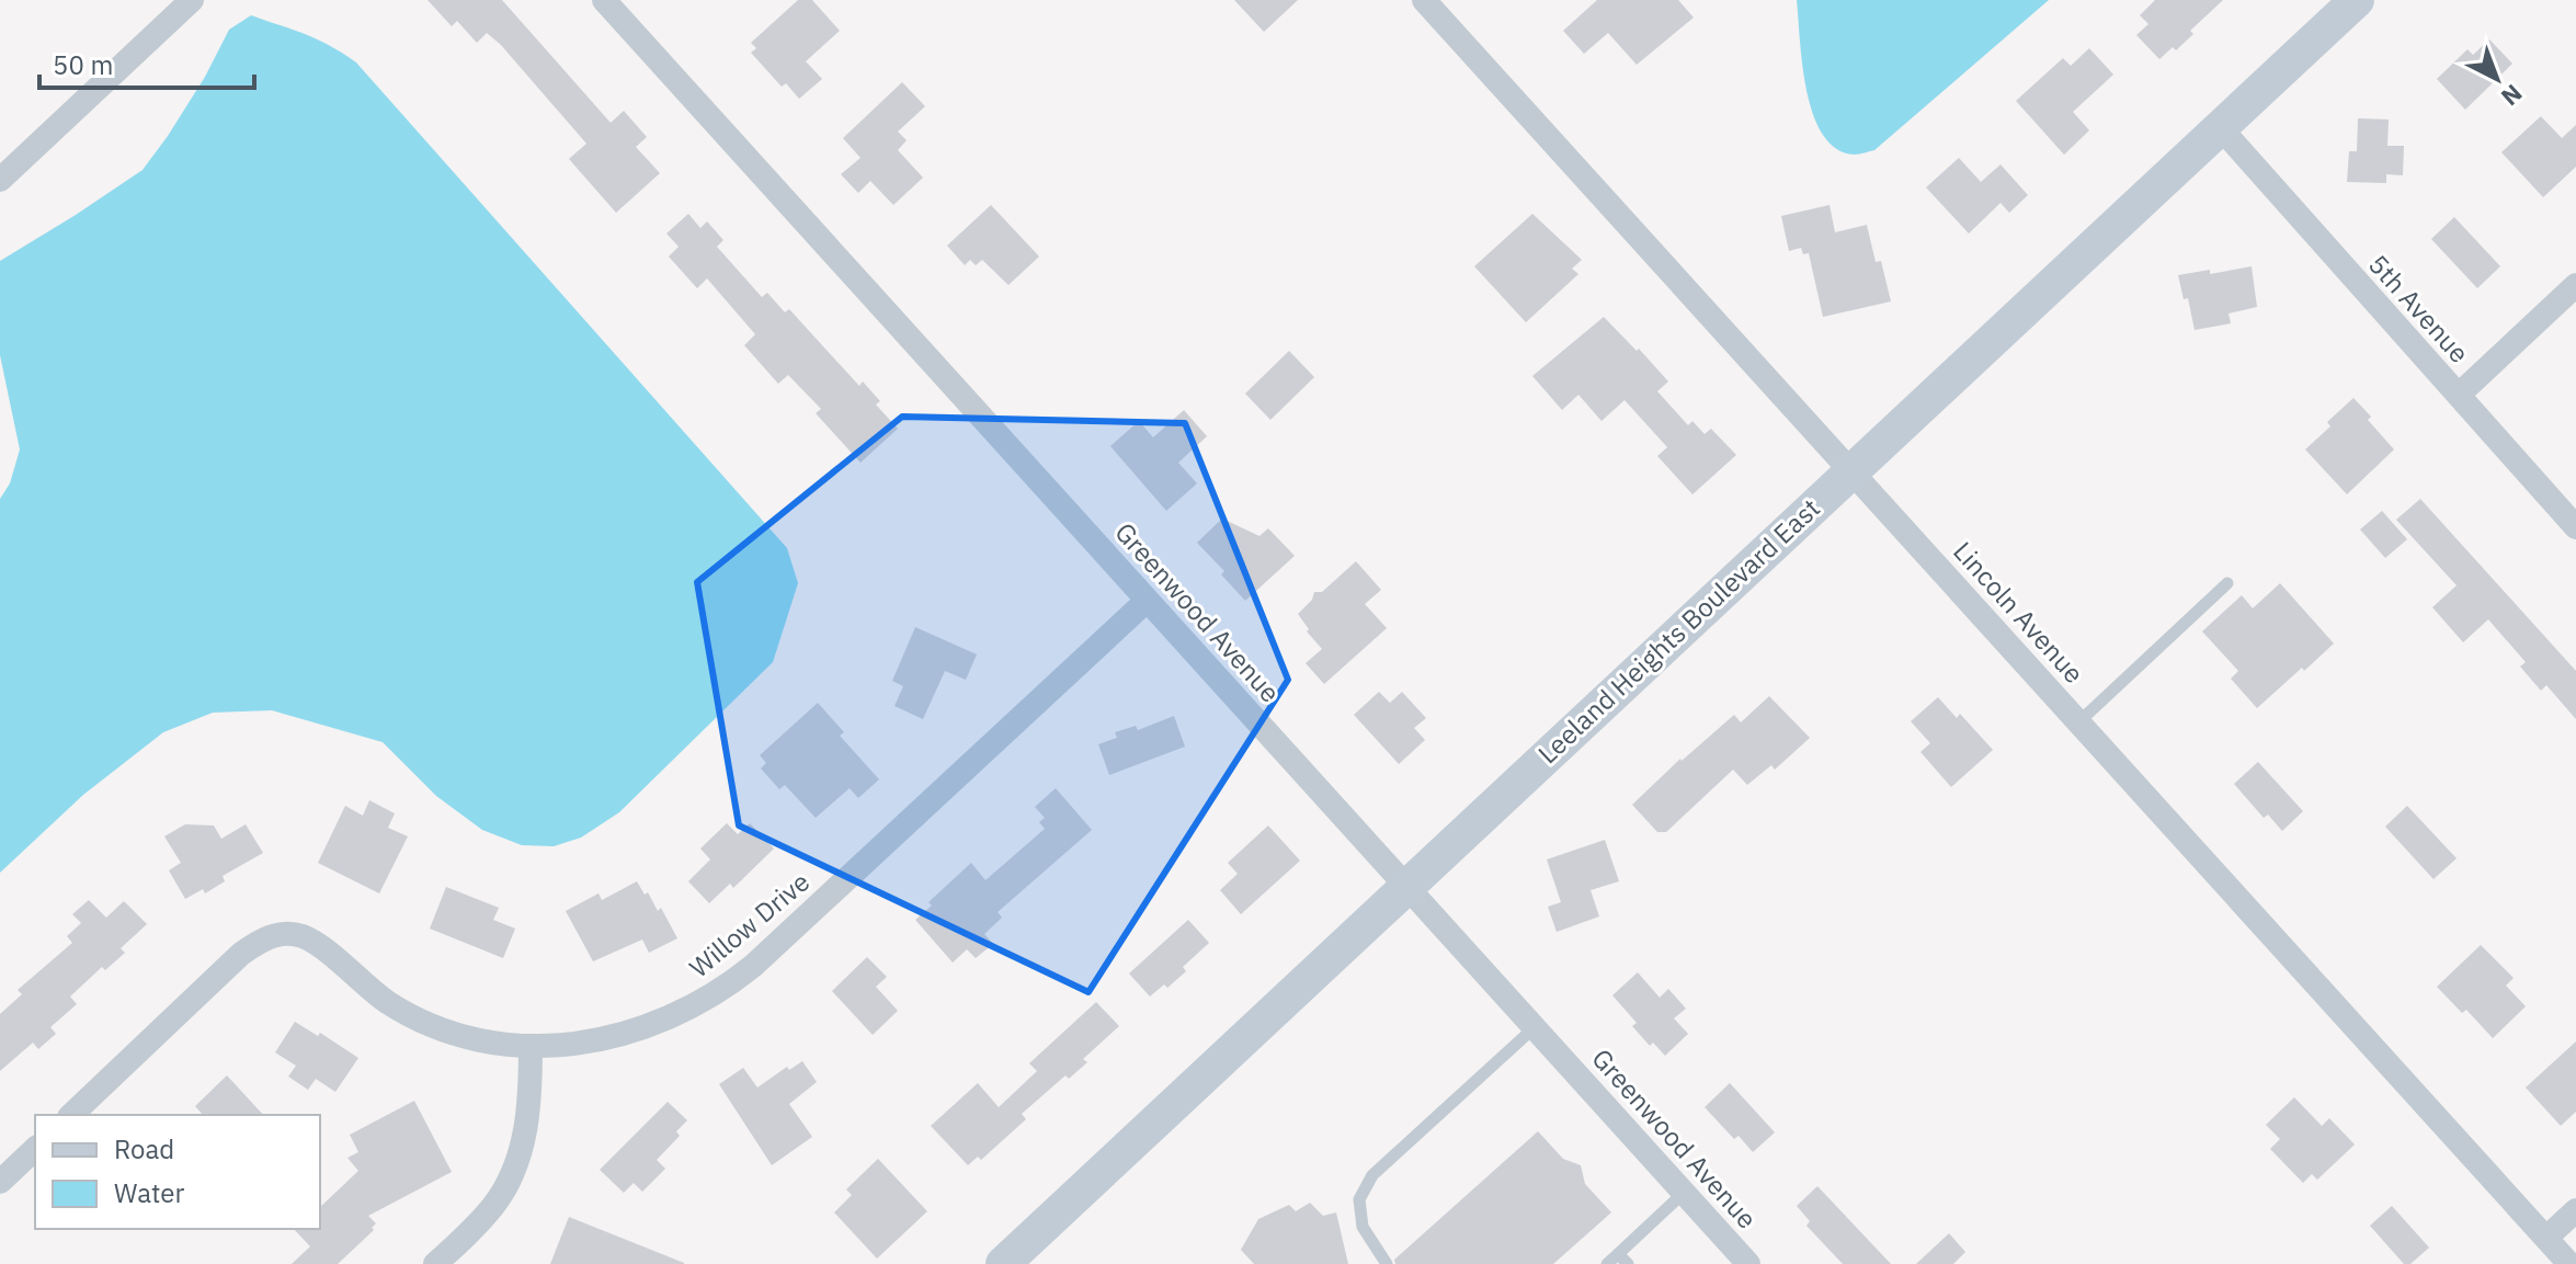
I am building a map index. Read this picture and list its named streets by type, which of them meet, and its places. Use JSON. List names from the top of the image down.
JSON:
{
  "streets": {
    "main road": ["Leeland Heights Boulevard East"],
    "street": [
      "5th Avenue",
      "Greenwood Avenue",
      "Lincoln Avenue",
      "Willow Drive"
    ]
  },
  "crossings": [
    ["5th Avenue", "Leeland Heights Boulevard East"],
    ["Greenwood Avenue", "Leeland Heights Boulevard East"],
    ["Greenwood Avenue", "Willow Drive"],
    ["Lincoln Avenue", "Leeland Heights Boulevard East"]
  ],
  "legend": ["Road", "Water"],
  "scale_bar": "50 m",
  "north": "bottom right"
}
